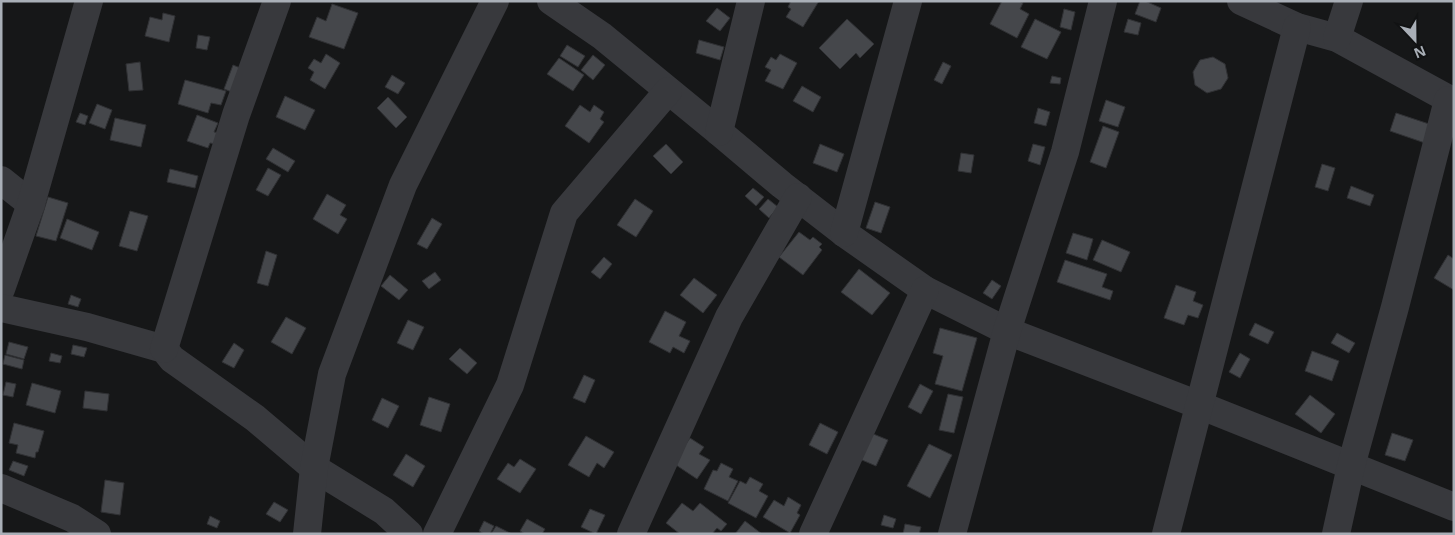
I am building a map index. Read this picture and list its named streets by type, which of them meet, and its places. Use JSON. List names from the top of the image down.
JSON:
{
  "north": "bottom"
}
